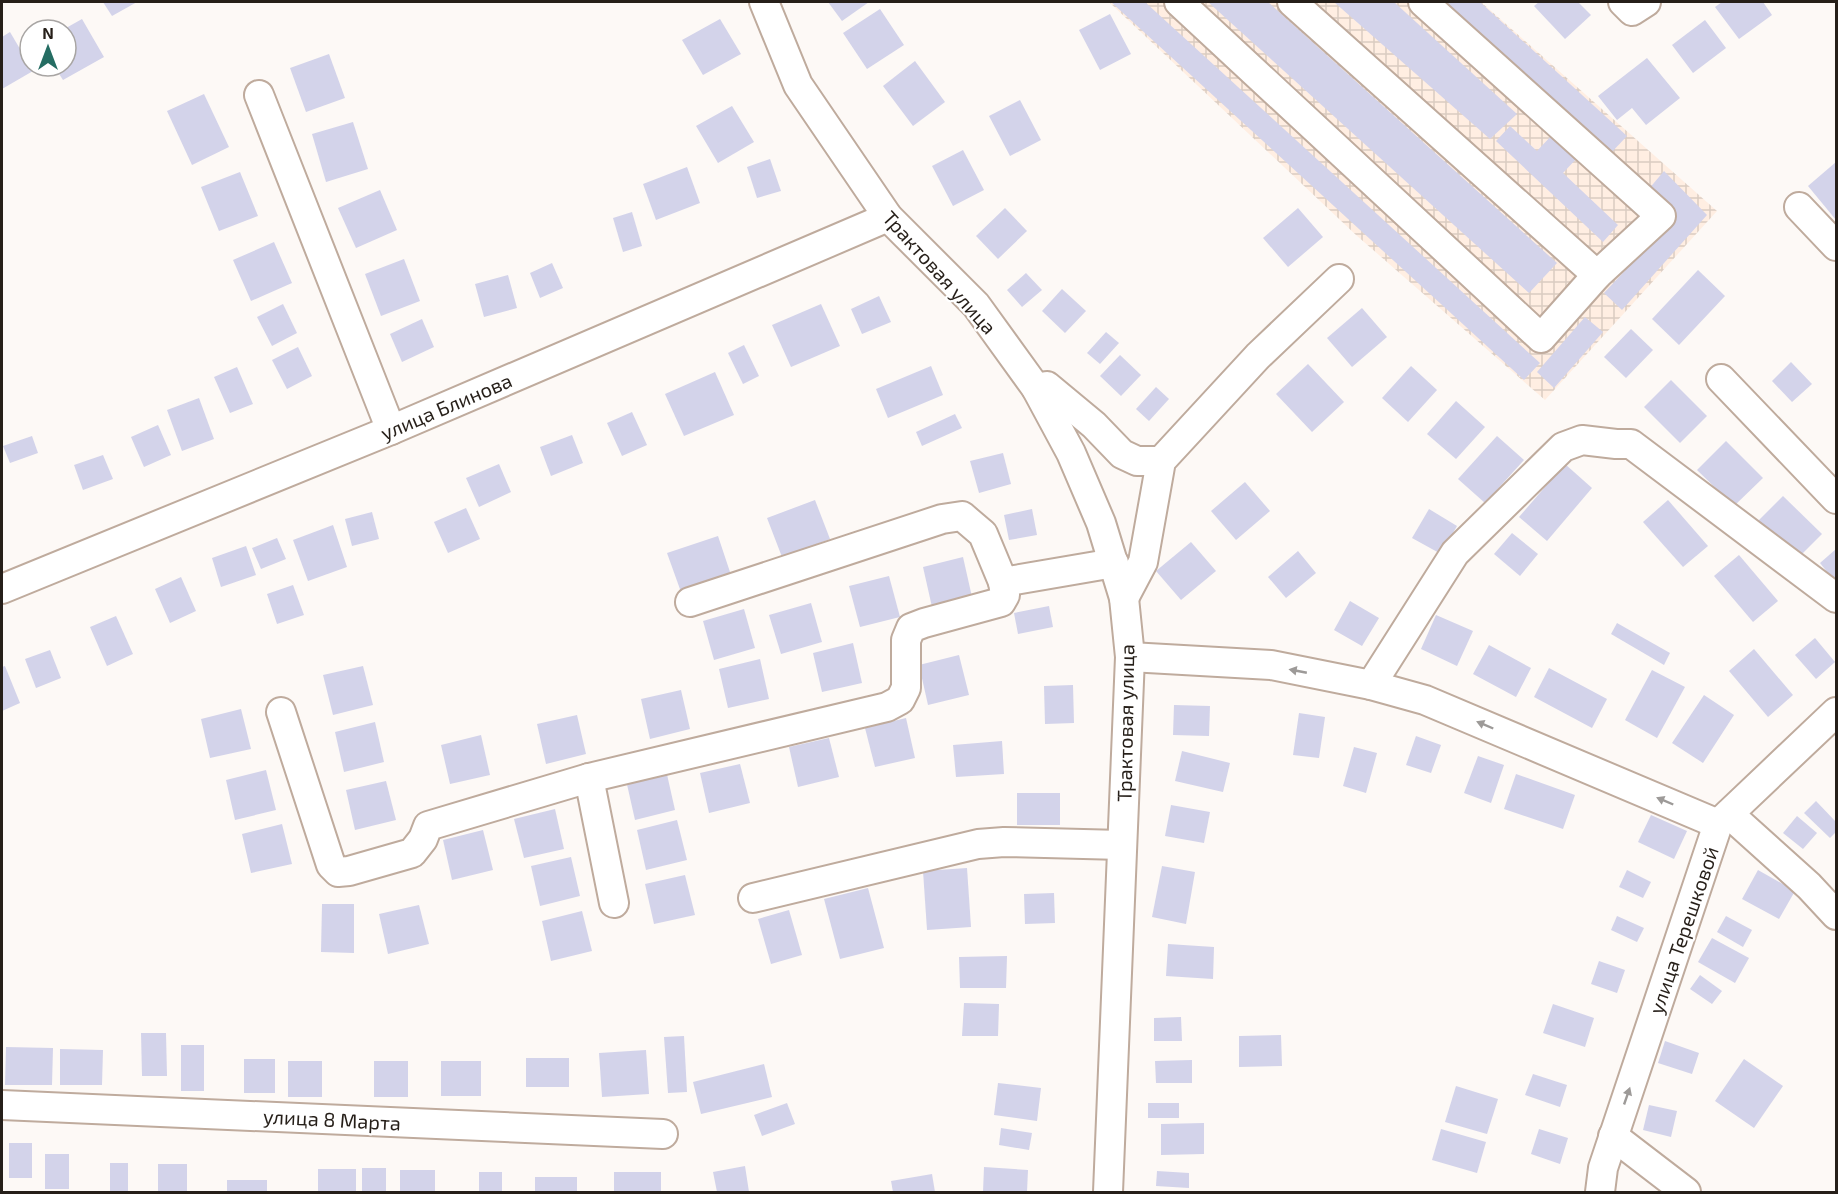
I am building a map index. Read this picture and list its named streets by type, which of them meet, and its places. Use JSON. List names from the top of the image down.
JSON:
{
  "streets": {
    "street": [
      "Трактовая улица",
      "улица Блинова",
      "улица Терешковой",
      "улица 8 Марта"
    ]
  },
  "crossings": [
    ["Трактовая улица", "улица Блинова"]
  ],
  "one_way": ["улица Терешковой"],
  "north": "top"
}
